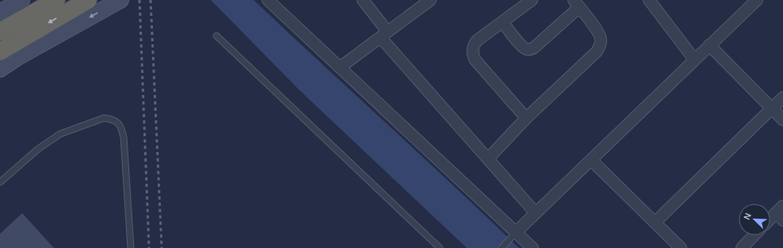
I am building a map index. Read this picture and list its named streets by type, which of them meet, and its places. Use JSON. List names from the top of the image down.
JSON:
{
  "north": "top left"
}
